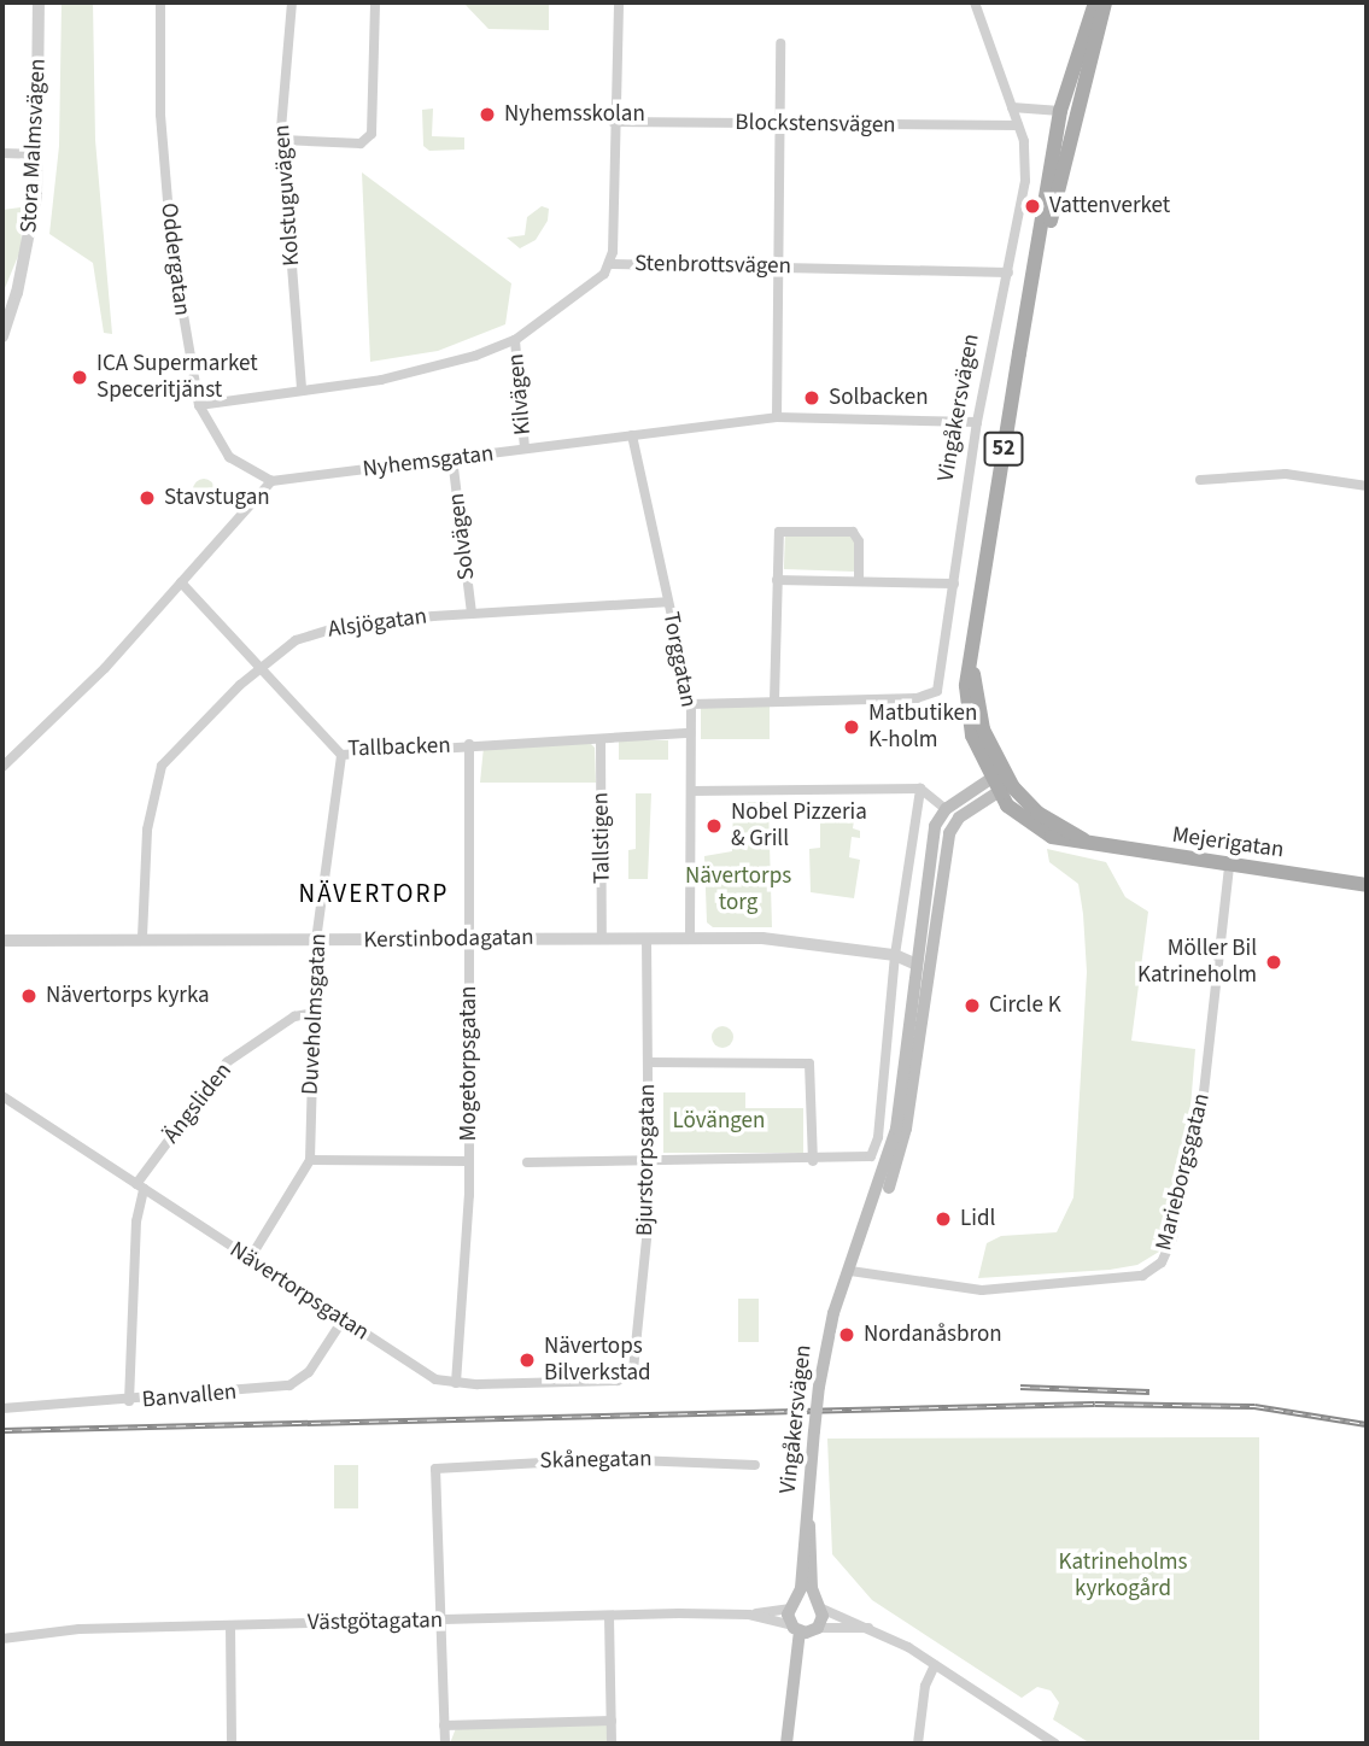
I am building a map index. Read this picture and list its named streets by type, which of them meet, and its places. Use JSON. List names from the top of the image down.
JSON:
{
  "streets": {
    "main road": ["Vingåkersvägen", "52", "Mejerigatan"],
    "street": [
      "Blockstensvägen",
      "Stora Malmsvägen",
      "Kolstuguvägen",
      "Oddergatan",
      "Stenbrottsvägen",
      "Kilvägen",
      "Nyhemsgatan",
      "Solvägen",
      "Alsjögatan",
      "Torggatan",
      "Tallbacken",
      "Tallstigen",
      "Kerstinbodagatan",
      "Duveholmsgatan",
      "Mogetorpsgatan",
      "Ängsliden",
      "Bjurstorpsgatan",
      "Marieborgsgatan",
      "Nävertorpsgatan",
      "Banvallen",
      "Skånegatan",
      "Västgötagatan"
    ]
  },
  "crossings": [
    ["Blockstensvägen", "Vingåkersvägen"],
    ["Kolstuguvägen", "Stenbrottsvägen"],
    ["Oddergatan", "Stenbrottsvägen"],
    ["Oddergatan", "Nyhemsgatan"],
    ["Stenbrottsvägen", "Kilvägen"],
    ["Stenbrottsvägen", "Vingåkersvägen"],
    ["Kilvägen", "Nyhemsgatan"],
    ["Vingåkersvägen", "Nyhemsgatan"],
    ["Vingåkersvägen", "Marieborgsgatan"],
    ["Vingåkersvägen", "Västgötagatan"],
    ["52", "Mejerigatan"],
    ["Nyhemsgatan", "Solvägen"],
    ["Nyhemsgatan", "Torggatan"],
    ["Solvägen", "Alsjögatan"],
    ["Alsjögatan", "Torggatan"],
    ["Alsjögatan", "Tallbacken"],
    ["Alsjögatan", "Kerstinbodagatan"],
    ["Torggatan", "Tallbacken"],
    ["Torggatan", "Kerstinbodagatan"],
    ["Tallbacken", "Tallstigen"],
    ["Tallbacken", "Duveholmsgatan"],
    ["Tallbacken", "Mogetorpsgatan"],
    ["Tallstigen", "Kerstinbodagatan"],
    ["Mejerigatan", "Marieborgsgatan"],
    ["Kerstinbodagatan", "Duveholmsgatan"],
    ["Kerstinbodagatan", "Mogetorpsgatan"],
    ["Kerstinbodagatan", "Bjurstorpsgatan"],
    ["Duveholmsgatan", "Ängsliden"],
    ["Duveholmsgatan", "Nävertorpsgatan"],
    ["Mogetorpsgatan", "Nävertorpsgatan"],
    ["Ängsliden", "Nävertorpsgatan"],
    ["Ängsliden", "Banvallen"],
    ["Bjurstorpsgatan", "Nävertorpsgatan"],
    ["Nävertorpsgatan", "Banvallen"],
    ["Skånegatan", "Västgötagatan"]
  ],
  "districts": ["NÄVERTORP"],
  "parks": ["Nävertorps torg", "Lövängen", "Katrineholms kyrkogård"],
  "places": [
    "Nyhemsskolan",
    "Vattenverket",
    "ICA Supermarket Speceritjänst",
    "Solbacken",
    "Stavstugan",
    "Matbutiken K-holm",
    "Nobel Pizzeria & Grill",
    "Möller Bil Katrineholm",
    "Nävertorps kyrka",
    "Circle K",
    "Lidl",
    "Nordanåsbron",
    "Nävertops Bilverkstad"
  ]
}
